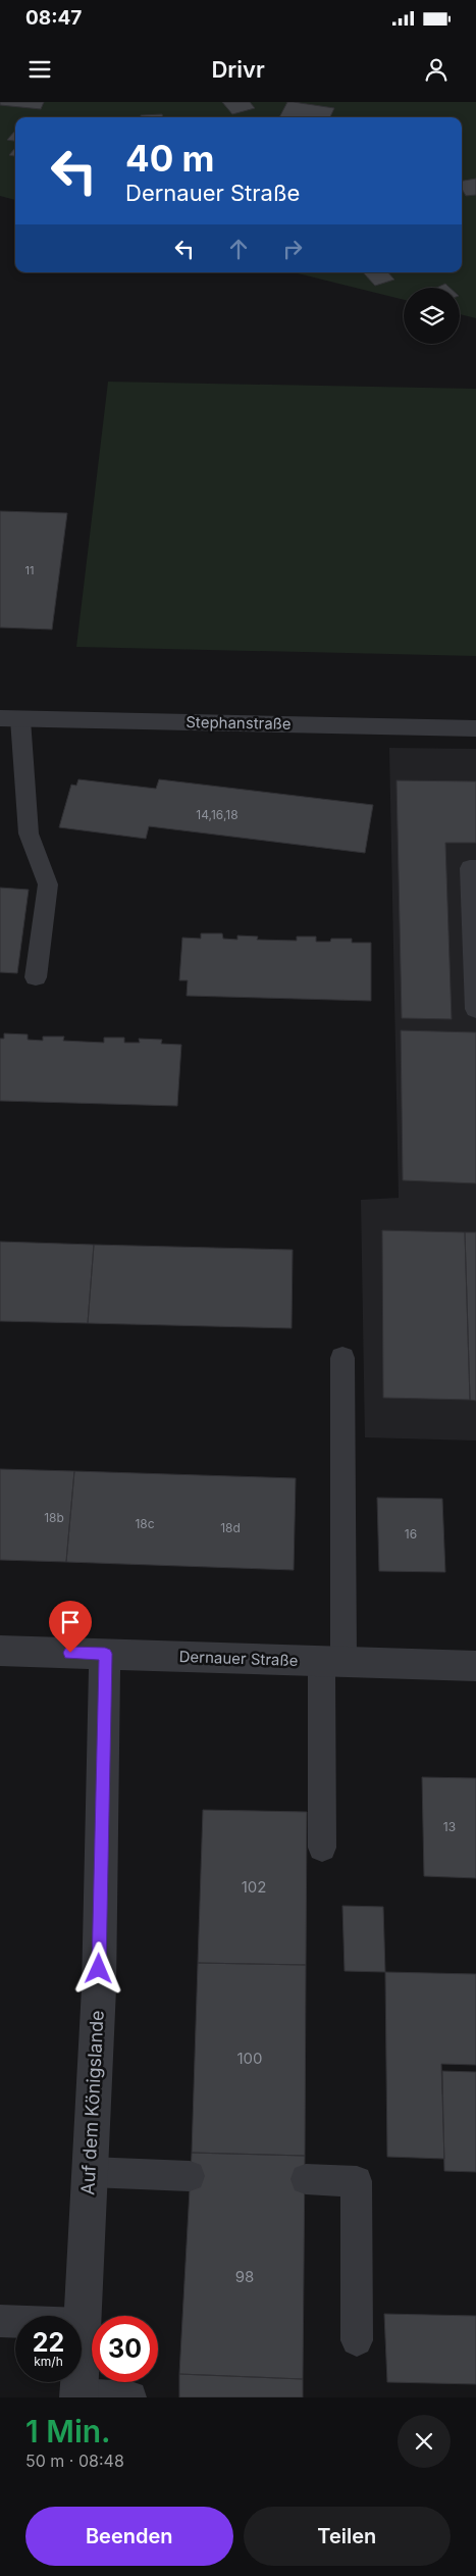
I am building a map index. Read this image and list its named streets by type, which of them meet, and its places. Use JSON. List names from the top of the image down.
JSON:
{
  "streets": {
    "street": ["Stephanstraße", "Dernauer Straße", "Auf dem Königslande"]
  },
  "crossings": [
    ["Dernauer Straße", "Auf dem Königslande"]
  ],
  "house_numbers": [
    "11",
    "14,16,18",
    "18b",
    "18c",
    "18d",
    "16",
    "13",
    "102",
    "100",
    "98"
  ],
  "page": {
    "status": "08:47",
    "header": "Drivr",
    "turn": ["40 m", "Dernauer Straße"],
    "speed": "22 km/h",
    "limit": "30",
    "heading": ["1 Min.", "50 m · 08:48"],
    "buttons": ["Beenden", "Teilen"]
  }
}
